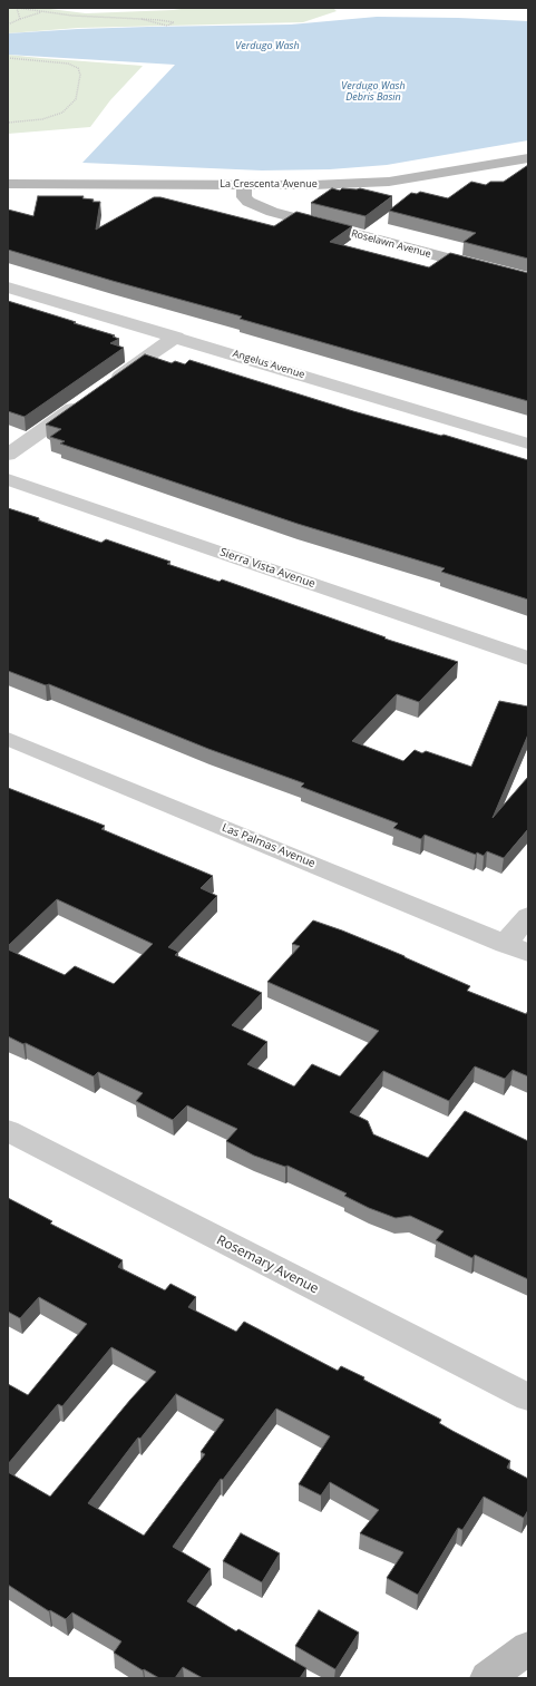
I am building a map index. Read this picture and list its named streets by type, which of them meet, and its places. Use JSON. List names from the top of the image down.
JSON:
{
  "streets": {
    "main road": ["La Crescenta Avenue", "Roselawn Avenue"],
    "street": [
      "Angelus Avenue",
      "Sierra Vista Avenue",
      "Las Palmas Avenue",
      "Rosemary Avenue"
    ]
  },
  "crossings": [
    ["La Crescenta Avenue", "Roselawn Avenue"]
  ],
  "water": ["Verdugo Wash", "Verdugo Wash Debris Basin"]
}
